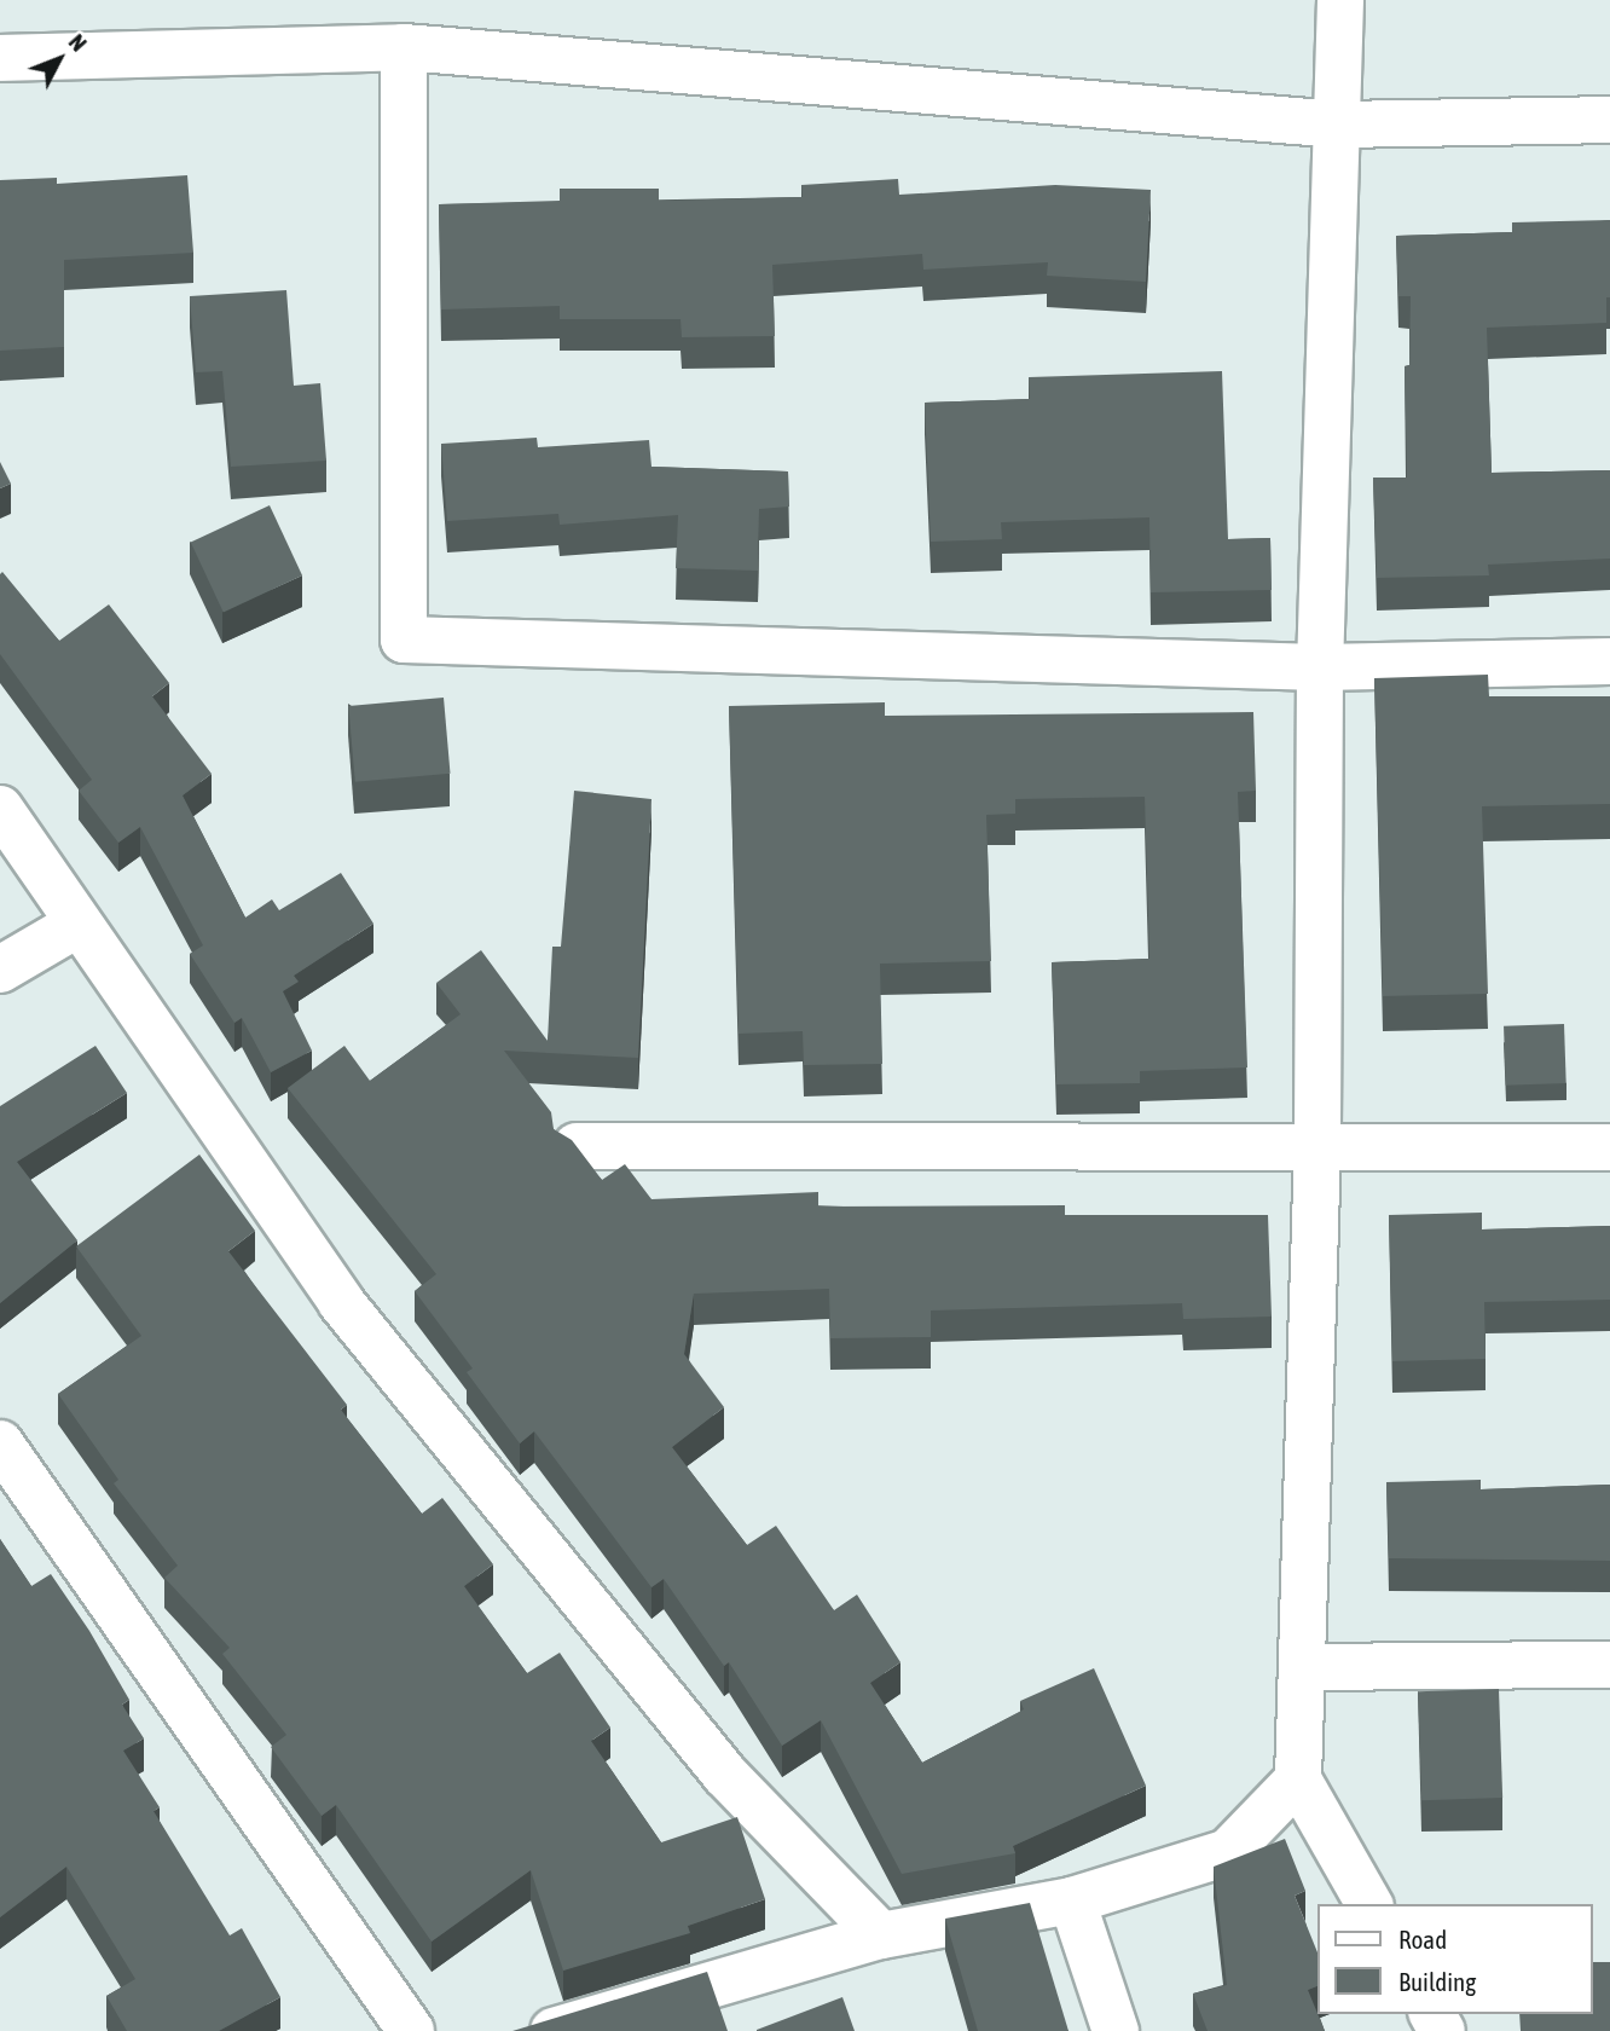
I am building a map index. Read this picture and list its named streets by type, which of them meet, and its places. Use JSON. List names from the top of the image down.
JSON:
{
  "legend": ["Road", "Building"],
  "north": "top right"
}
